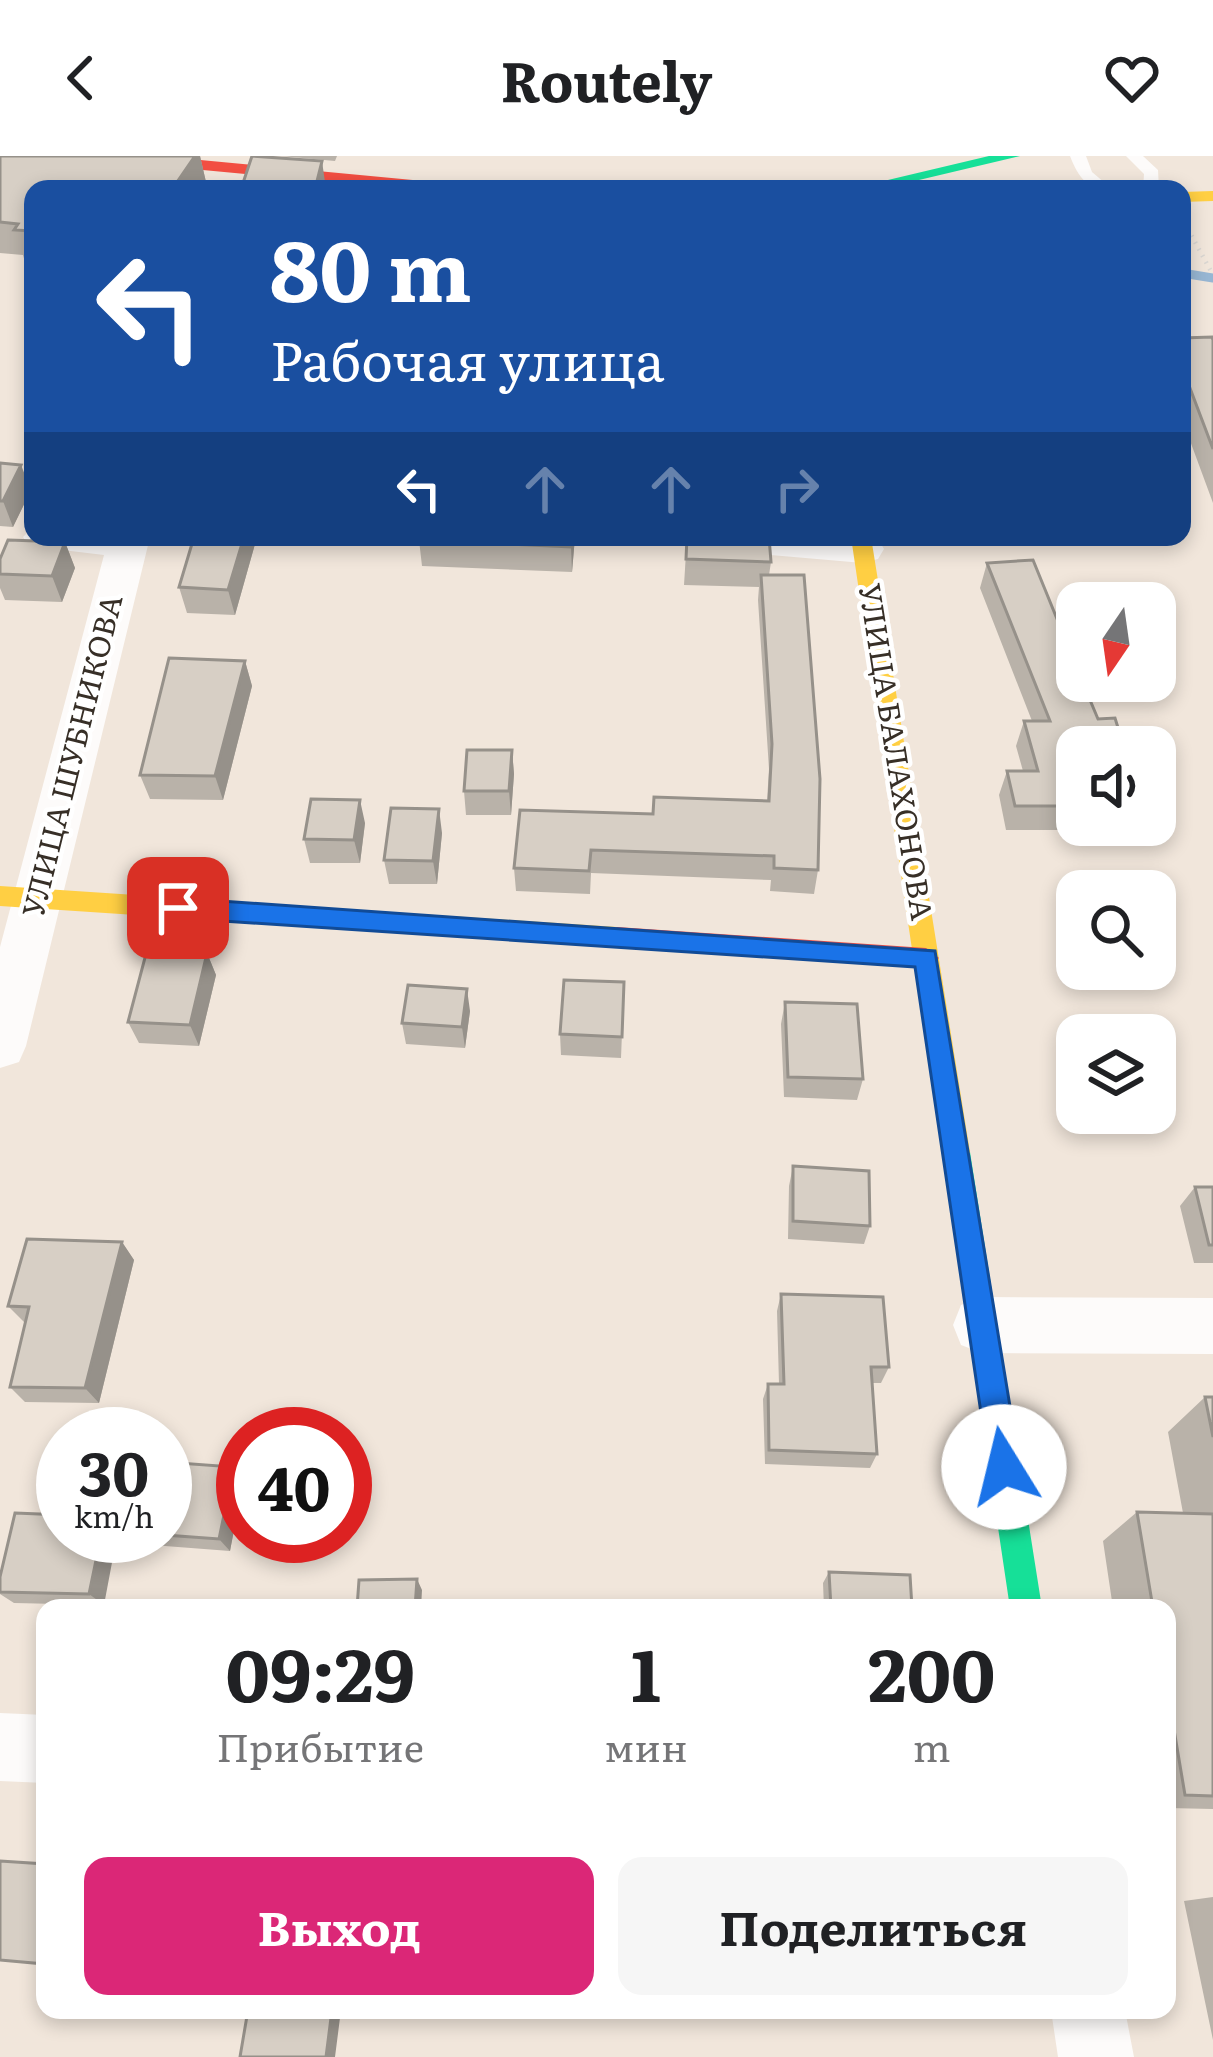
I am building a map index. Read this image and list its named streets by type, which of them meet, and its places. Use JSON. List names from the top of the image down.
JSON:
{
  "streets": {
    "street": ["УЛИЦА БАЛАХОНОВА", "УЛИЦА ШУБНИКОВА"]
  },
  "north": "bottom",
  "page": {
    "header": "Routely",
    "turn": ["80 m", "Рабочая улица"],
    "speed": "30 km/h",
    "limit": "40",
    "eta": [
      "09:29",
      "Прибытие",
      "1",
      "мин",
      "200",
      "m"
    ],
    "buttons": ["Выход", "Поделиться"]
  }
}
